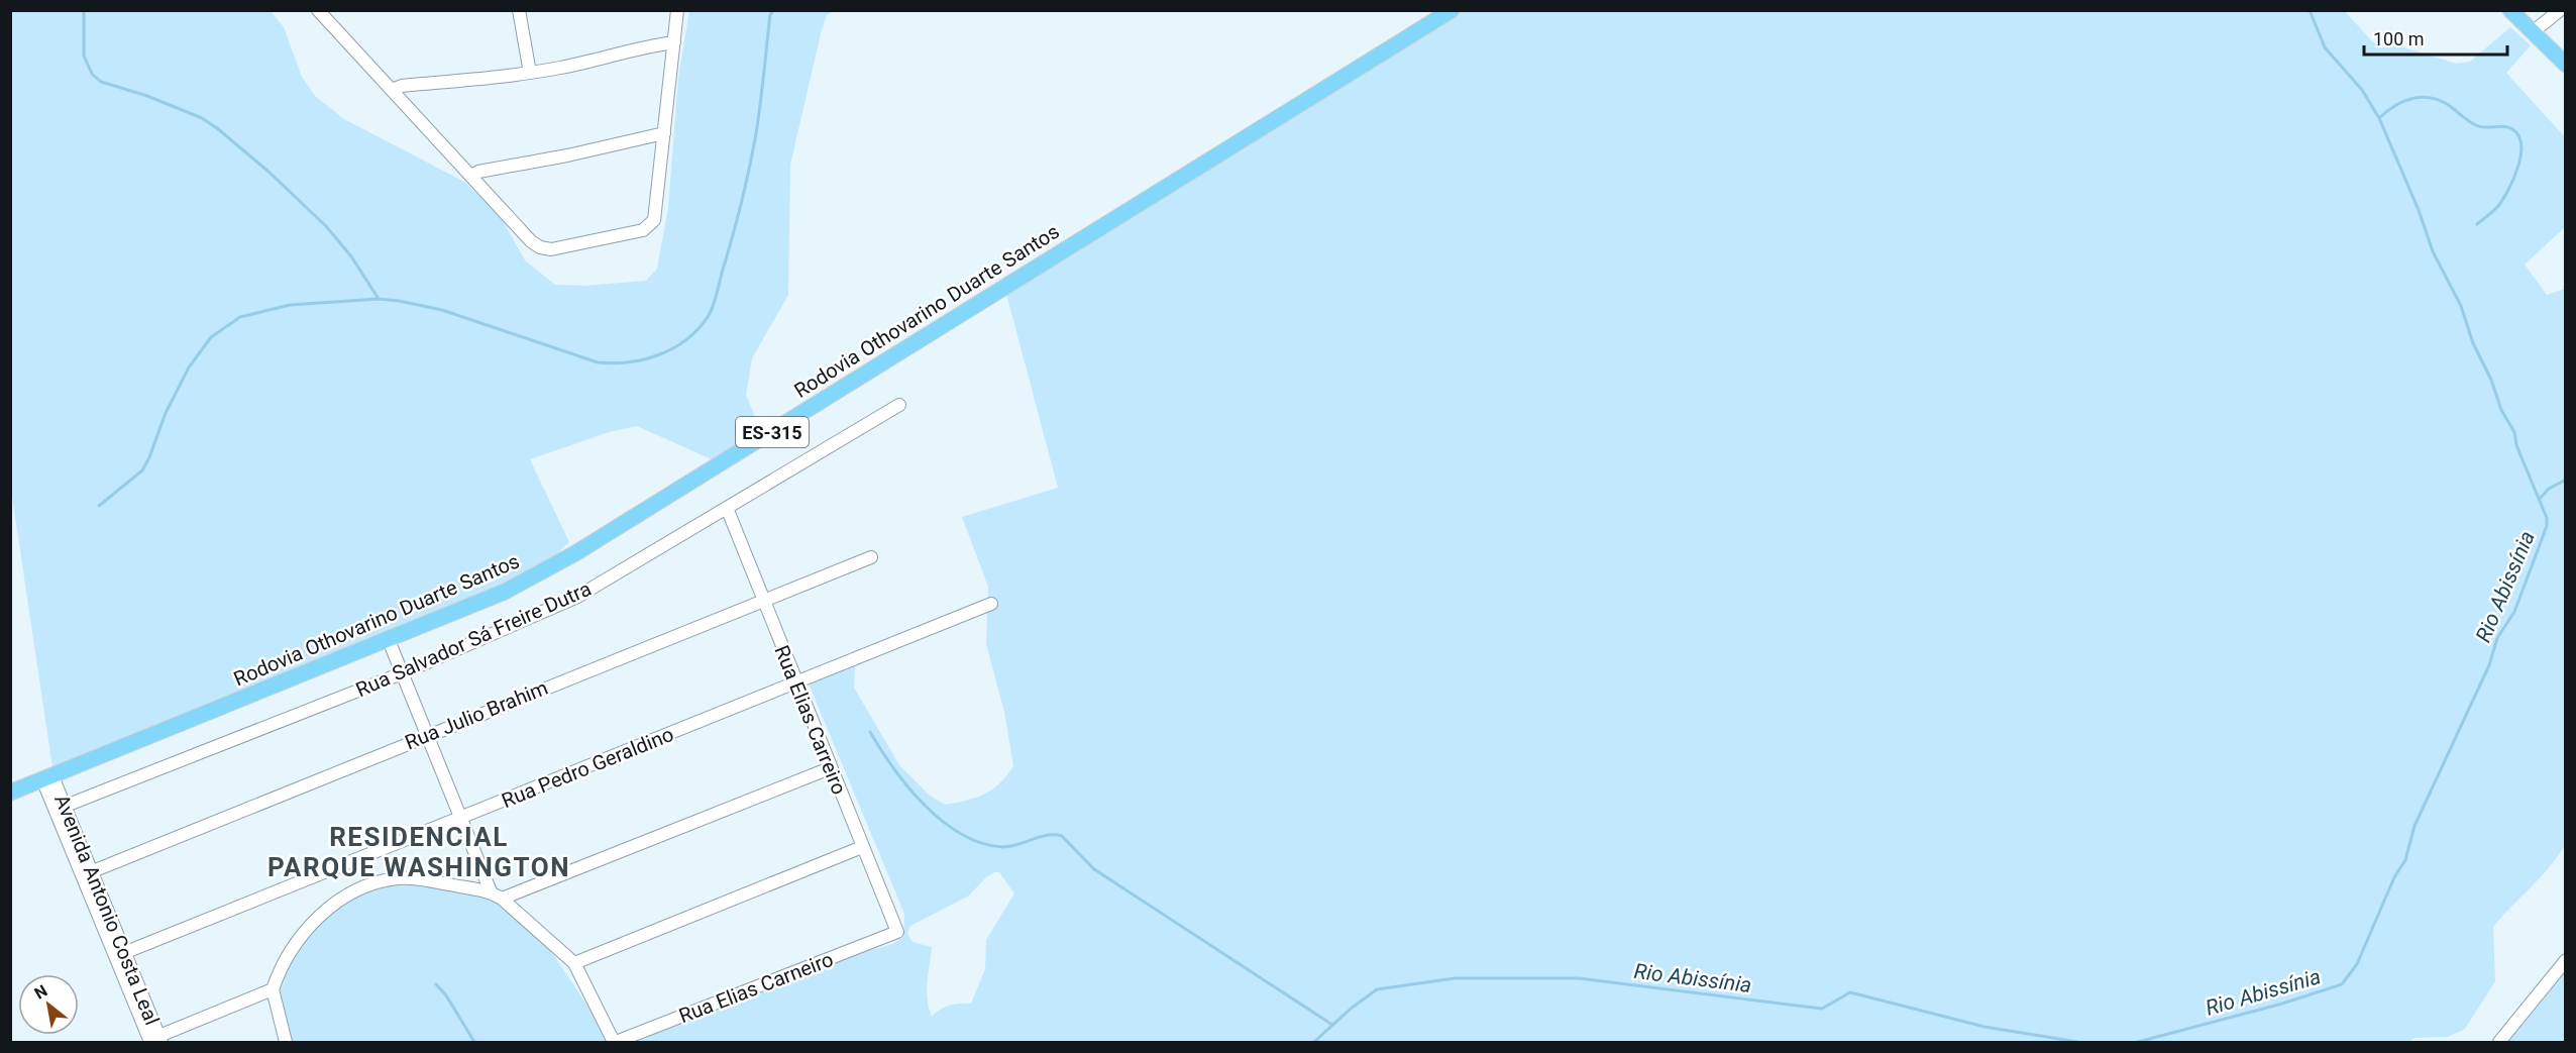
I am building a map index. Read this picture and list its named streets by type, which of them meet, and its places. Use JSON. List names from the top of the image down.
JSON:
{
  "streets": {
    "main road": ["Rodovia Othovarino Duarte Santos", "ES-315"],
    "street": [
      "Rua Salvador Sá Freire Dutra",
      "Rua Julio Brahim",
      "Rua Elias Carreiro",
      "Rua Pedro Geraldino",
      "Avenida Antonio Costa Leal",
      "Rua Elias Carneiro"
    ]
  },
  "crossings": [
    ["Rodovia Othovarino Duarte Santos", "Avenida Antonio Costa Leal"],
    ["Rua Salvador Sá Freire Dutra", "Rua Elias Carreiro"],
    ["Rua Salvador Sá Freire Dutra", "Avenida Antonio Costa Leal"],
    ["Rua Julio Brahim", "Rua Elias Carreiro"],
    ["Rua Julio Brahim", "Avenida Antonio Costa Leal"],
    ["Rua Elias Carreiro", "Rua Pedro Geraldino"],
    ["Rua Elias Carreiro", "Rua Elias Carneiro"],
    ["Rua Pedro Geraldino", "Avenida Antonio Costa Leal"]
  ],
  "districts": ["RESIDENCIAL PARQUE WASHINGTON"],
  "water": ["Rio Abissínia"],
  "scale_bar": "100 m",
  "north": "top left"
}
